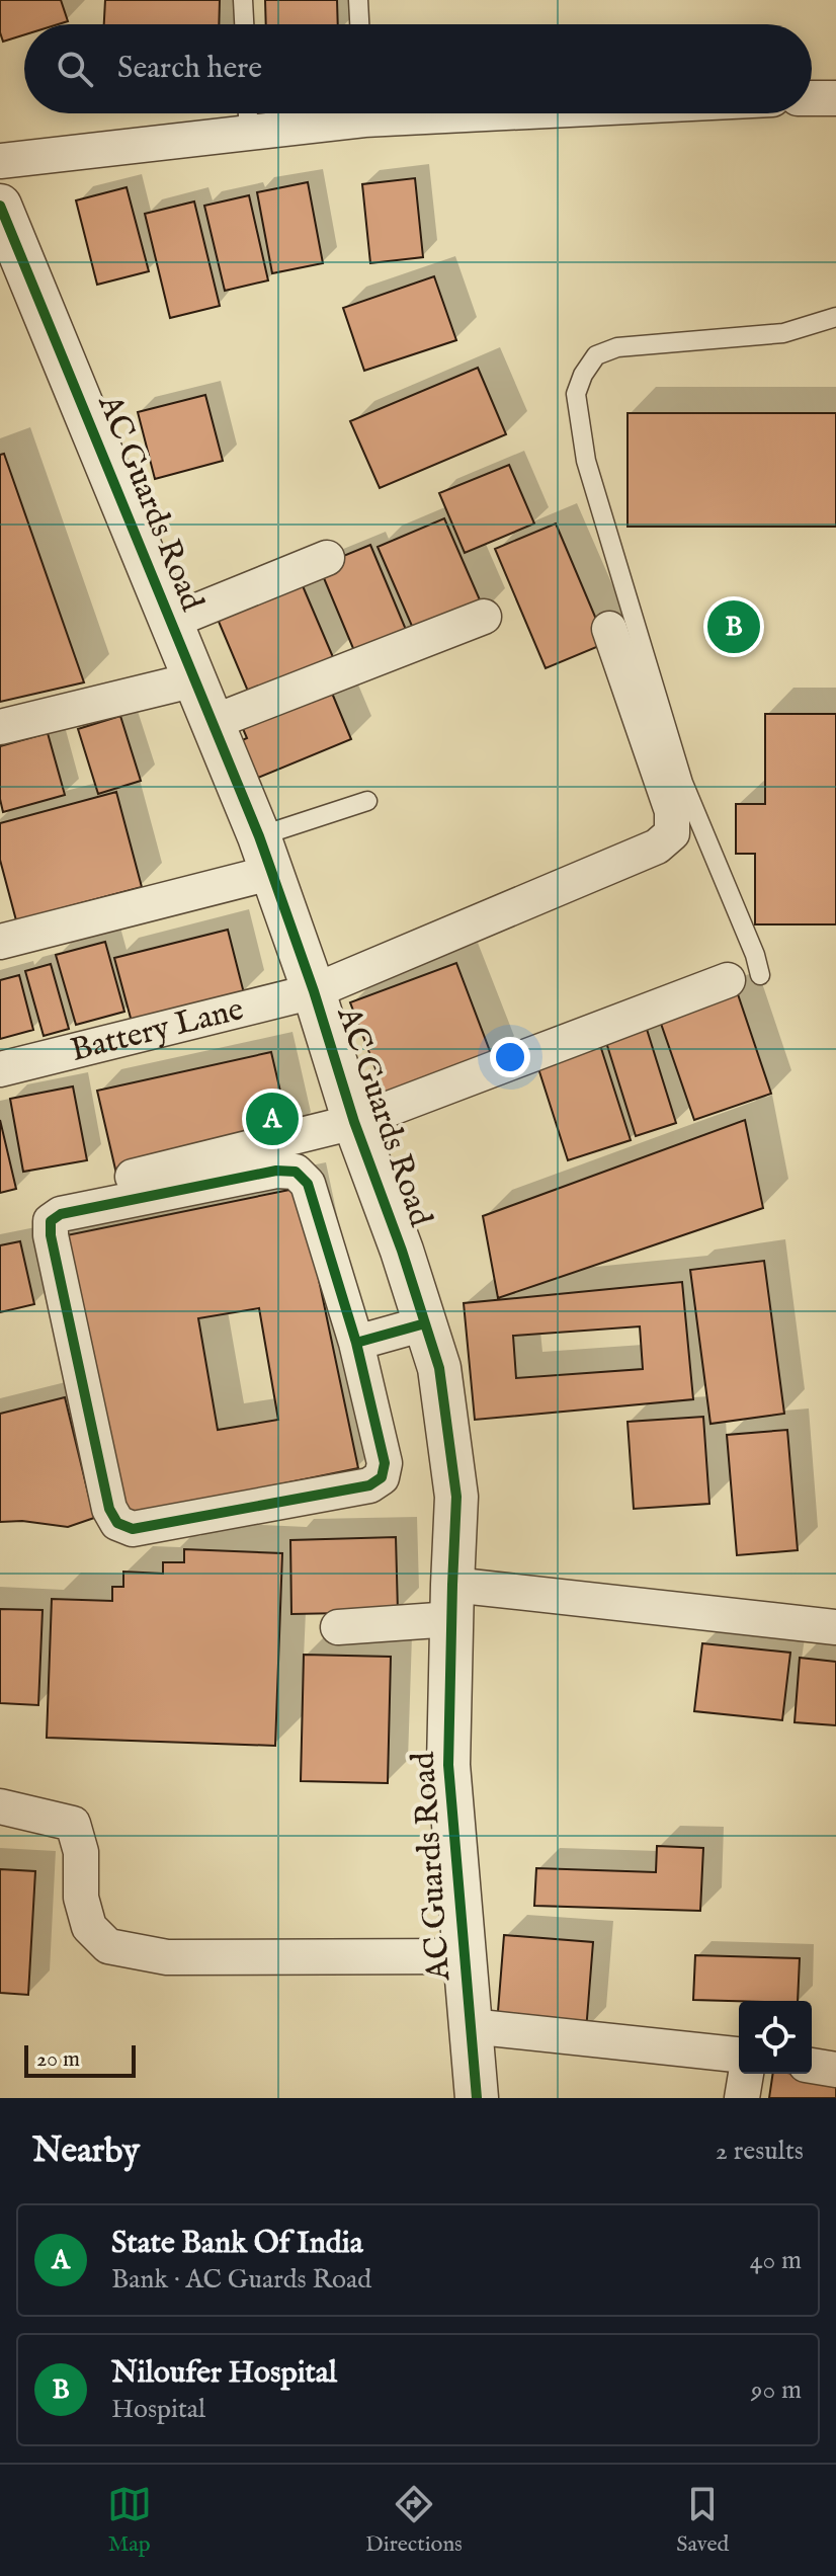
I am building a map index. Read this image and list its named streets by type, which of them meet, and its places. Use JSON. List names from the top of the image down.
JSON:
{
  "streets": {
    "street": ["AC Guards Road", "Battery Lane"]
  },
  "crossings": [
    ["AC Guards Road", "Battery Lane"]
  ],
  "scale_bar": "20 m",
  "page": {
    "search": "Search here",
    "pins": ["B", "A"],
    "scale": "20 m",
    "heading": ["Nearby", "2 results"],
    "list": [
      {
        "mark": "A",
        "name": "State Bank Of India",
        "note": "Bank · AC Guards Road",
        "value": "40 m"
      },
      {
        "mark": "B",
        "name": "Niloufer Hospital",
        "note": "Hospital",
        "value": "90 m"
      }
    ],
    "nav": ["Map", "Directions", "Saved"]
  }
}
